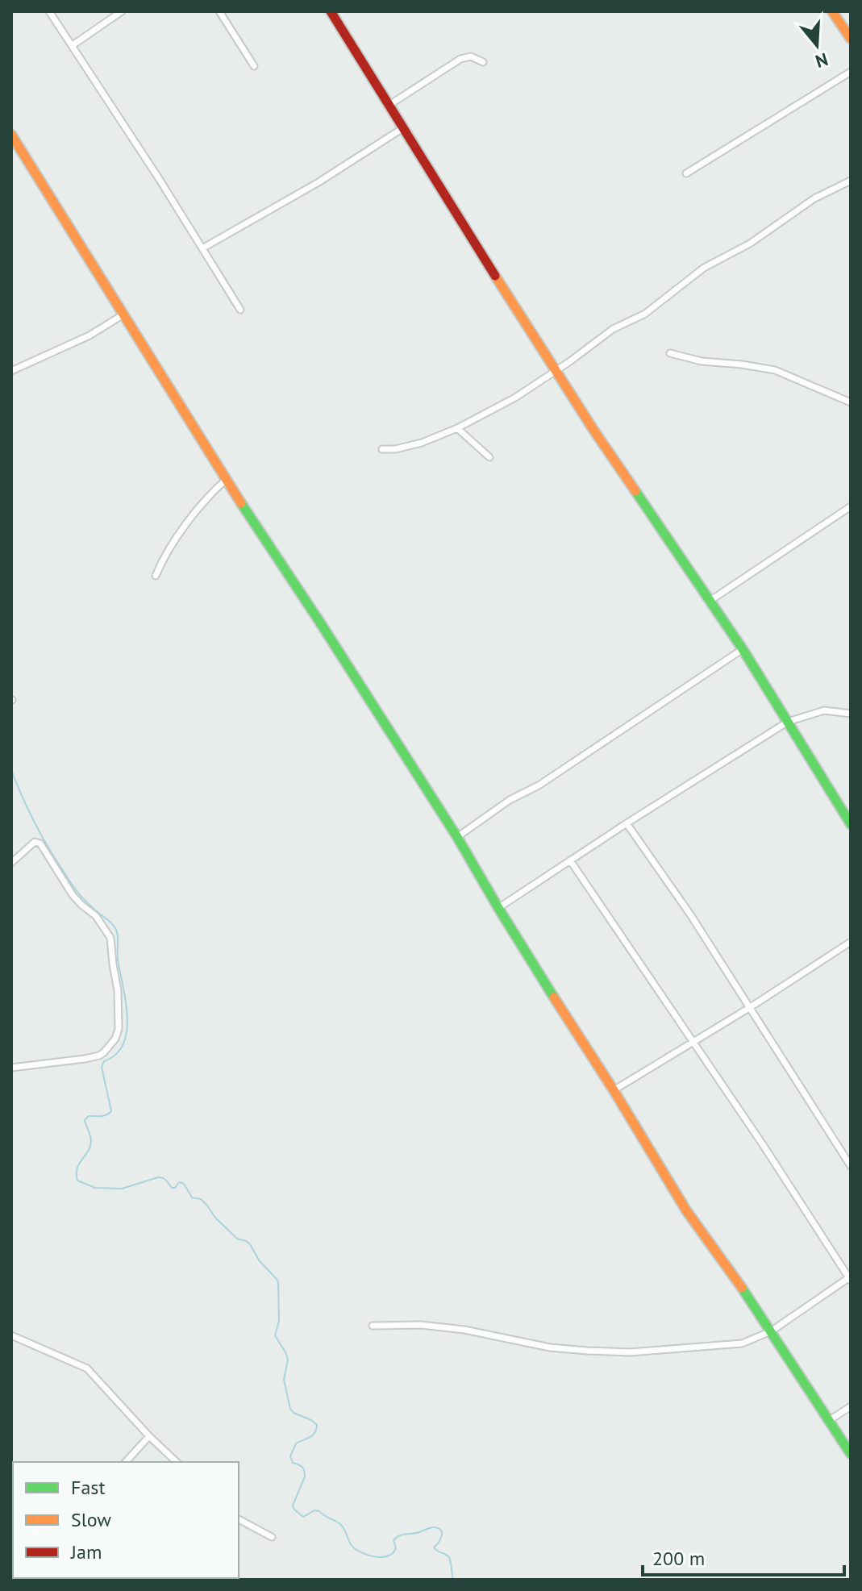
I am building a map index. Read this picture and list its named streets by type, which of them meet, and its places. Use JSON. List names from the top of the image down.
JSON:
{
  "legend": ["Fast", "Slow", "Jam"],
  "scale_bar": "200 m",
  "north": "bottom"
}
